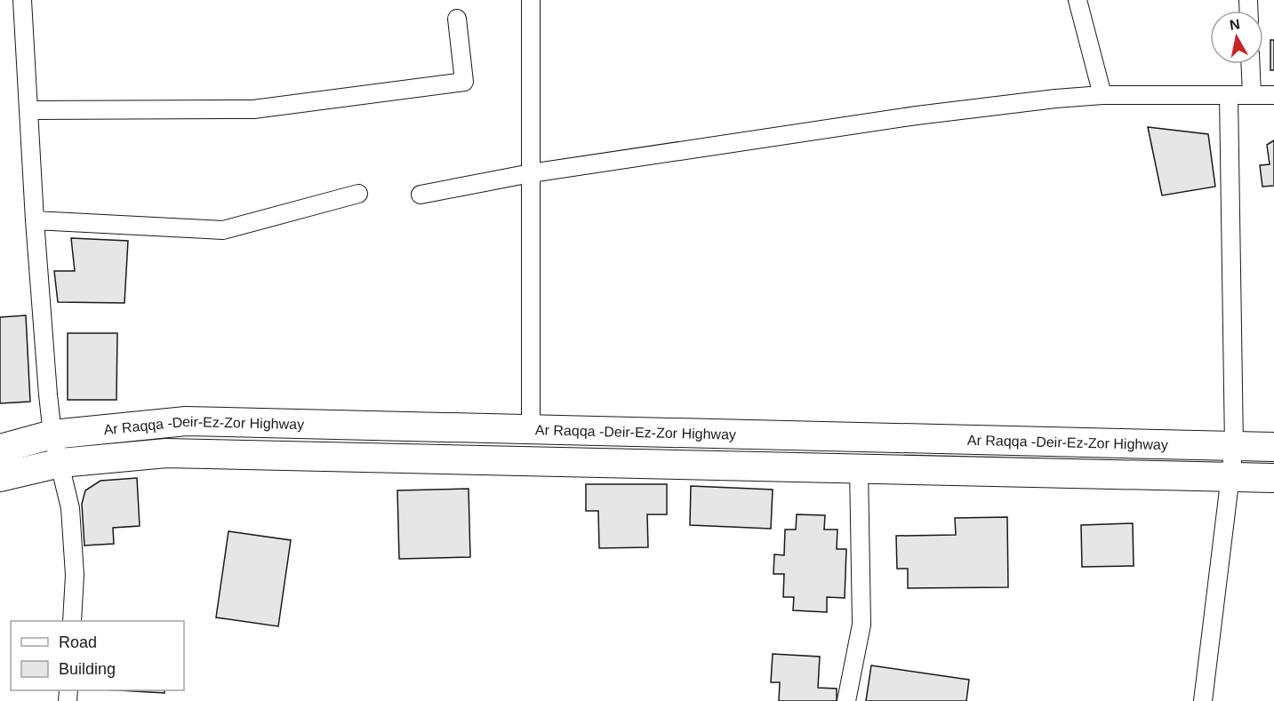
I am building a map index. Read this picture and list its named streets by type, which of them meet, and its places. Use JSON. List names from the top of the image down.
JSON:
{
  "streets": {
    "main road": ["Ar Raqqa -Deir-Ez-Zor Highway"]
  },
  "legend": ["Road", "Building"],
  "north": "top"
}
